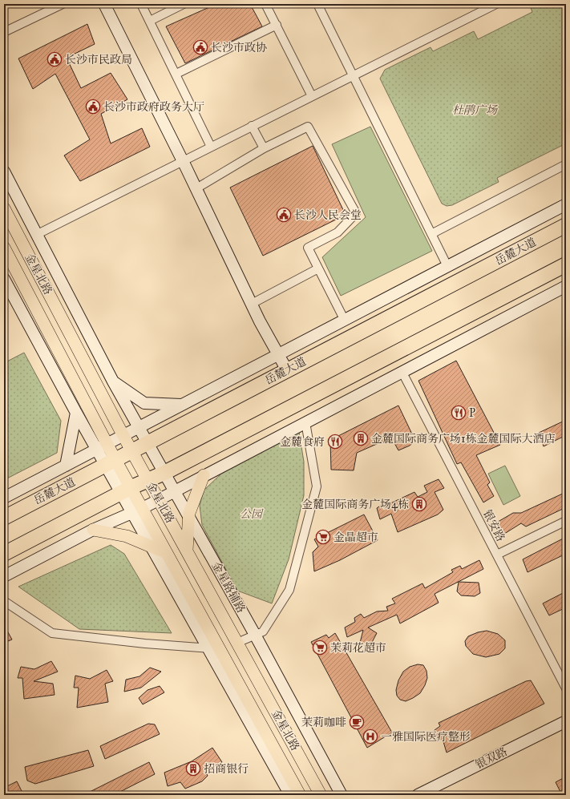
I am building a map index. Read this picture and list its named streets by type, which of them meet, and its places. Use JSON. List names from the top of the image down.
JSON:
{
  "streets": {
    "highway": ["岳麓大道"],
    "main road": ["金星北路"],
    "street": ["银安路", "金星路辅路", "银双路"]
  },
  "crossings": [
    ["岳麓大道", "金星北路"],
    ["岳麓大道", "金星路辅路"]
  ],
  "parks": ["杜鹃广场", "公园"],
  "places": {
    "public building": [
      "长沙市政协",
      "长沙市民政局",
      "长沙市政府政务大厅",
      "长沙人民会堂"
    ],
    "restaurant": ["P", "金麓食府"],
    "building": ["金麓国际商务广场1栋金麓国际大酒店", "金麓国际商务广场4栋", "招商银行"],
    "supermarket": ["金晶超市", "茉莉花超市"],
    "cafe": ["茉莉咖啡"],
    "hospital": ["一雅国际医疗整形"]
  }
}
